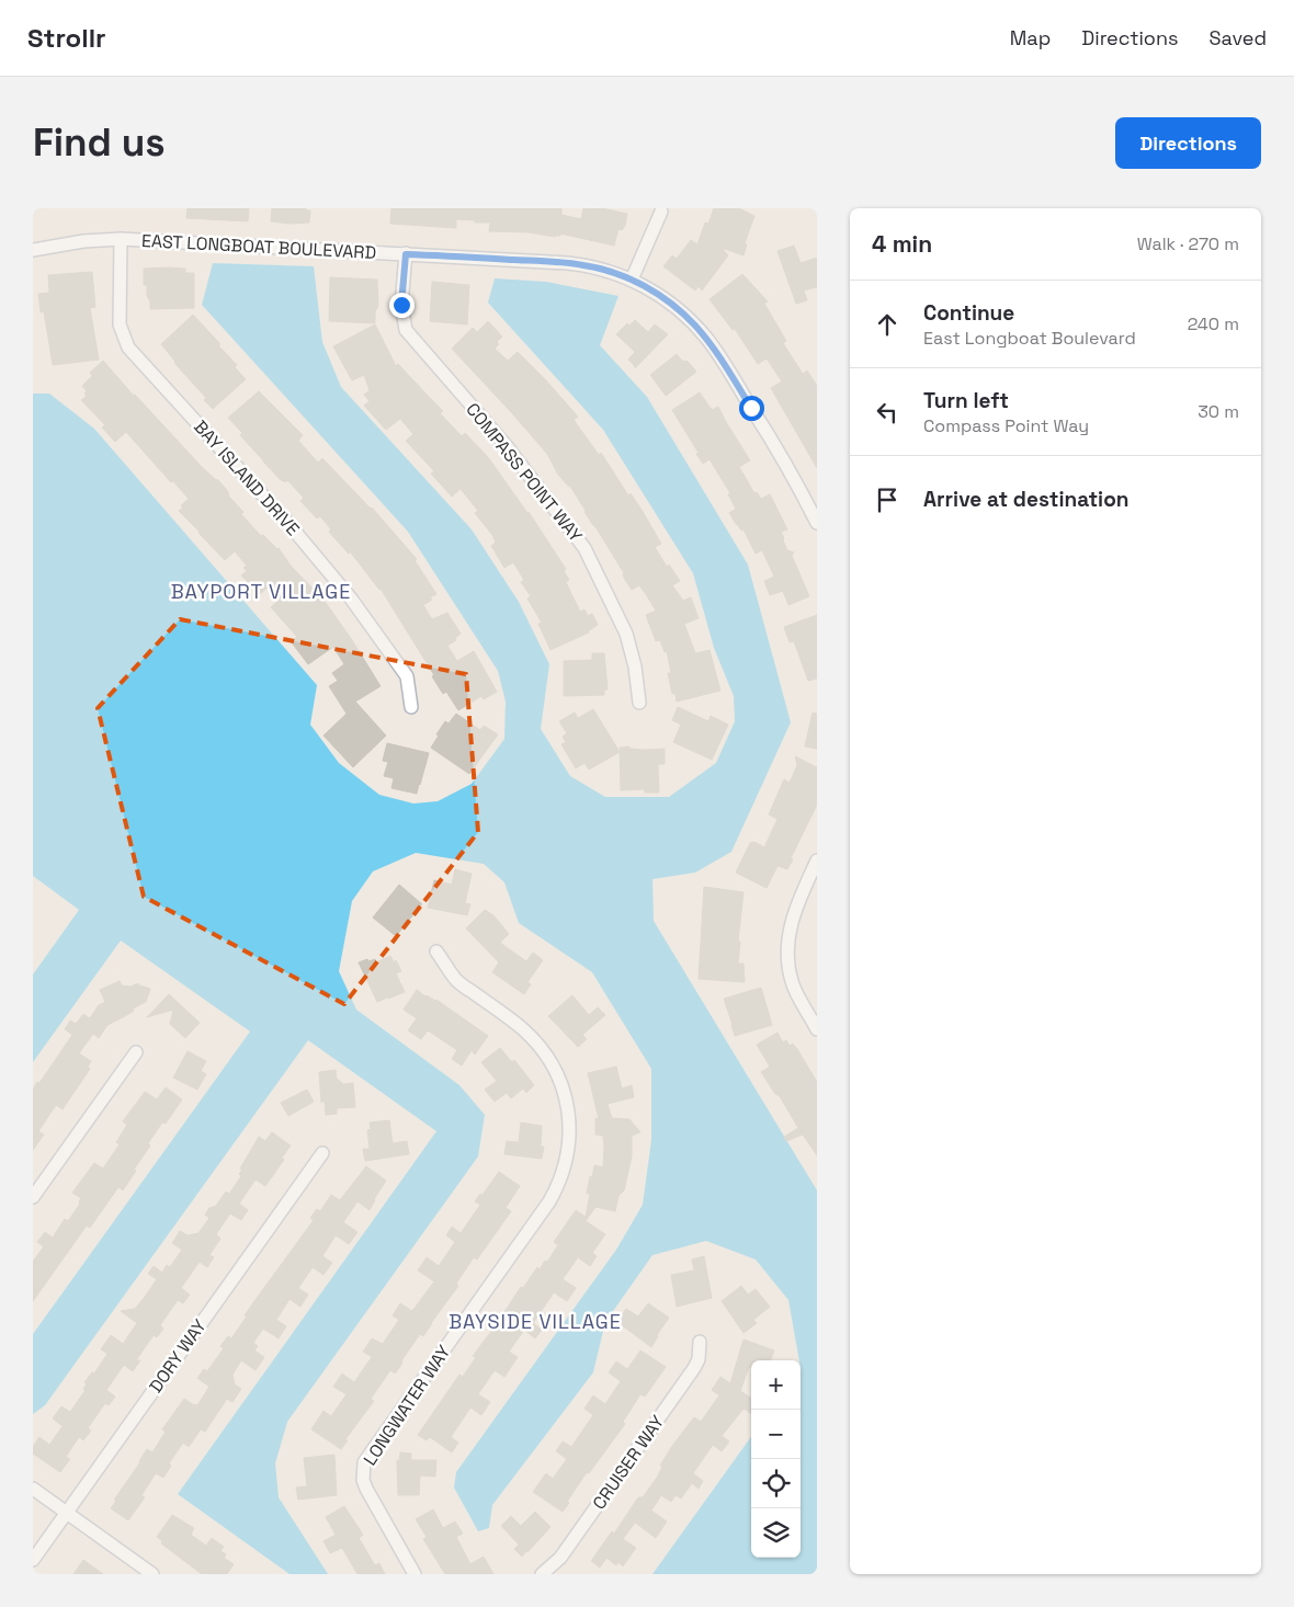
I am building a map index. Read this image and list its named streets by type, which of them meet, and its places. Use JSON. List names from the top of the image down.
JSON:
{
  "streets": {
    "street": [
      "EAST LONGBOAT BOULEVARD",
      "COMPASS POINT WAY",
      "BAY ISLAND DRIVE",
      "DORY WAY",
      "LONGWATER WAY",
      "CRUISER WAY"
    ]
  },
  "crossings": [
    ["EAST LONGBOAT BOULEVARD", "COMPASS POINT WAY"],
    ["EAST LONGBOAT BOULEVARD", "BAY ISLAND DRIVE"]
  ],
  "districts": ["BAYPORT VILLAGE", "BAYSIDE VILLAGE"],
  "page": {
    "header": "Strollr",
    "nav": ["Map", "Directions", "Saved"],
    "buttons": "Directions",
    "title": "Find us",
    "heading": ["4 min", "Walk · 270 m"],
    "list": [
      ["Continue", "East Longboat Boulevard", "240 m"],
      ["Turn left", "Compass Point Way", "30 m"],
      "Arrive at destination"
    ],
    "map_buttons": ["+", "−"]
  }
}
